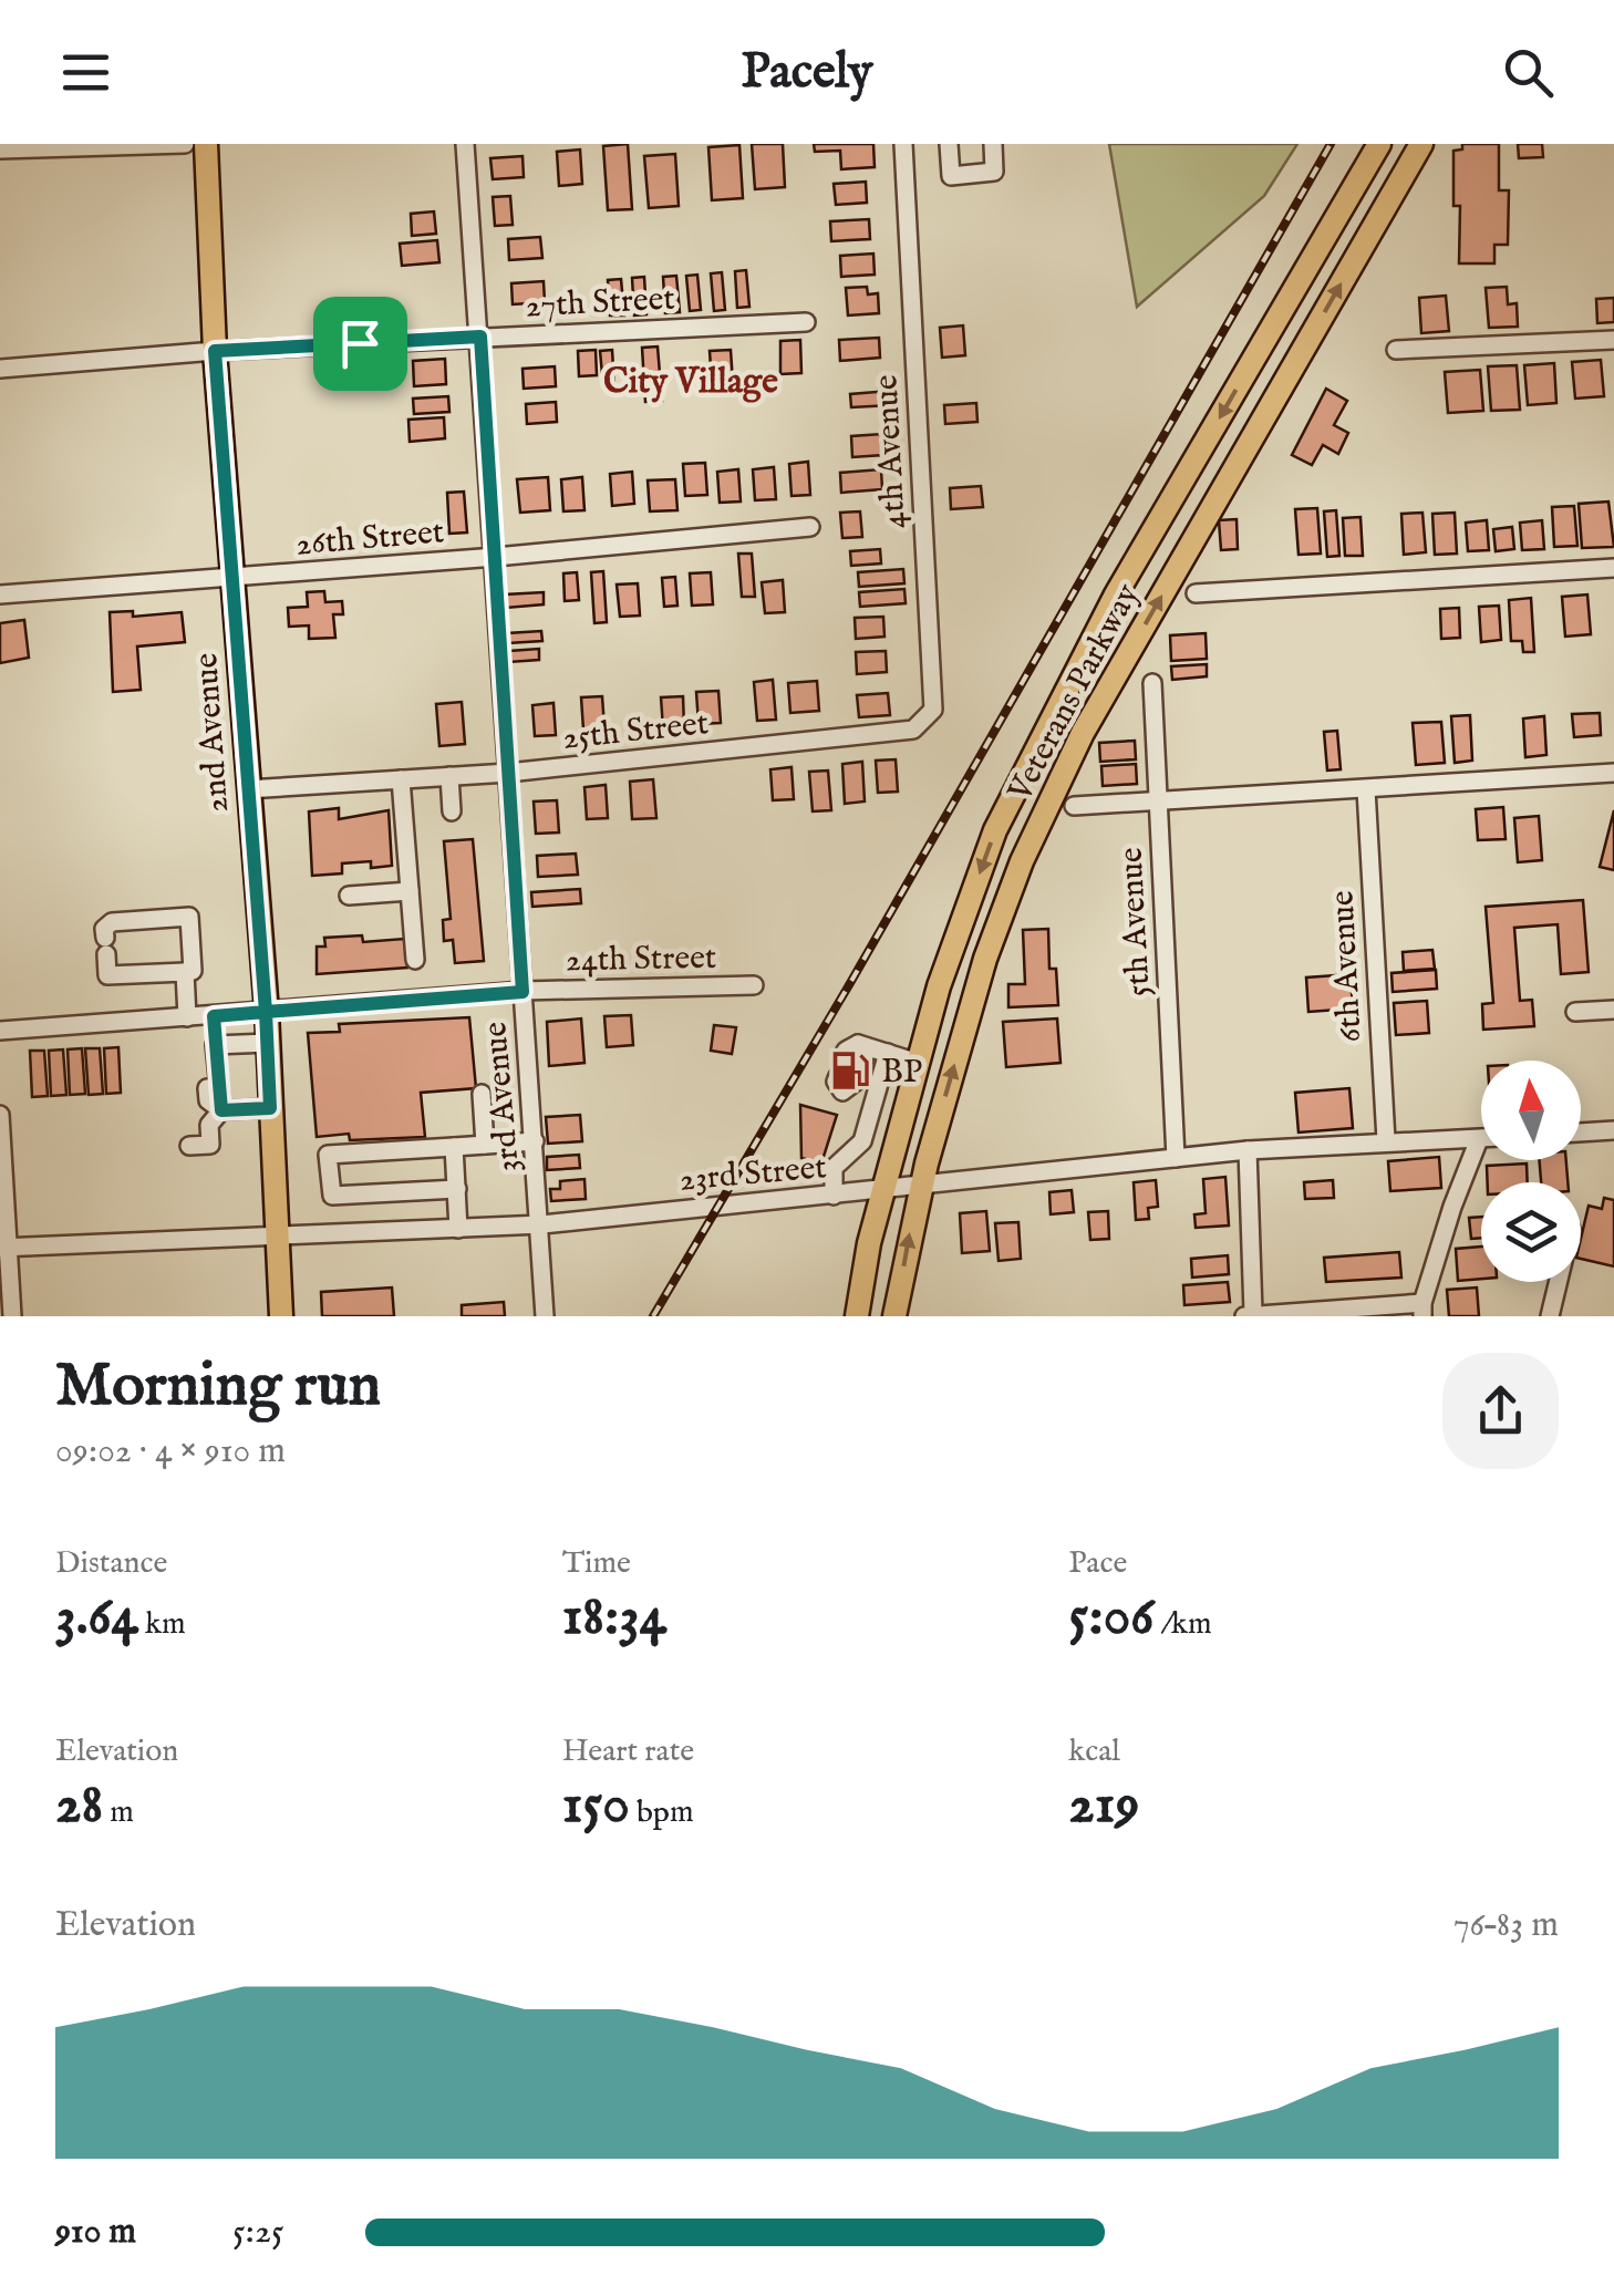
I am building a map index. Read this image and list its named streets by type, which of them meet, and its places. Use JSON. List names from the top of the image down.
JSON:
{
  "streets": {
    "main road": ["Veterans Parkway", "2nd Avenue"],
    "street": [
      "27th Street",
      "4th Avenue",
      "26th Street",
      "25th Street",
      "5th Avenue",
      "24th Street",
      "6th Avenue",
      "3rd Avenue",
      "23rd Street"
    ]
  },
  "crossings": [
    ["27th Street", "2nd Avenue"],
    ["27th Street", "3rd Avenue"],
    ["4th Avenue", "25th Street"],
    ["26th Street", "2nd Avenue"],
    ["26th Street", "3rd Avenue"],
    ["Veterans Parkway", "23rd Street"],
    ["25th Street", "2nd Avenue"],
    ["25th Street", "3rd Avenue"],
    ["2nd Avenue", "24th Street"],
    ["2nd Avenue", "23rd Street"],
    ["5th Avenue", "23rd Street"],
    ["24th Street", "3rd Avenue"],
    ["6th Avenue", "23rd Street"],
    ["3rd Avenue", "23rd Street"]
  ],
  "districts": ["City Village"],
  "places": {
    "fuel station": ["BP"]
  },
  "north": "top",
  "page": {
    "header": "Pacely",
    "heading": ["Morning run", "09:02 · 4 × 910 m"],
    "stats": [
      ["Distance", "3.64 km"],
      ["Time", "18:34"],
      ["Pace", "5:06 /km"],
      ["Elevation", "28 m"],
      ["Heart rate", "150 bpm"],
      ["kcal", "219"]
    ],
    "chart": ["Elevation", "76–83 m"],
    "list": [
      {
        "name": "910 m",
        "note": "5:25"
      }
    ]
  }
}
